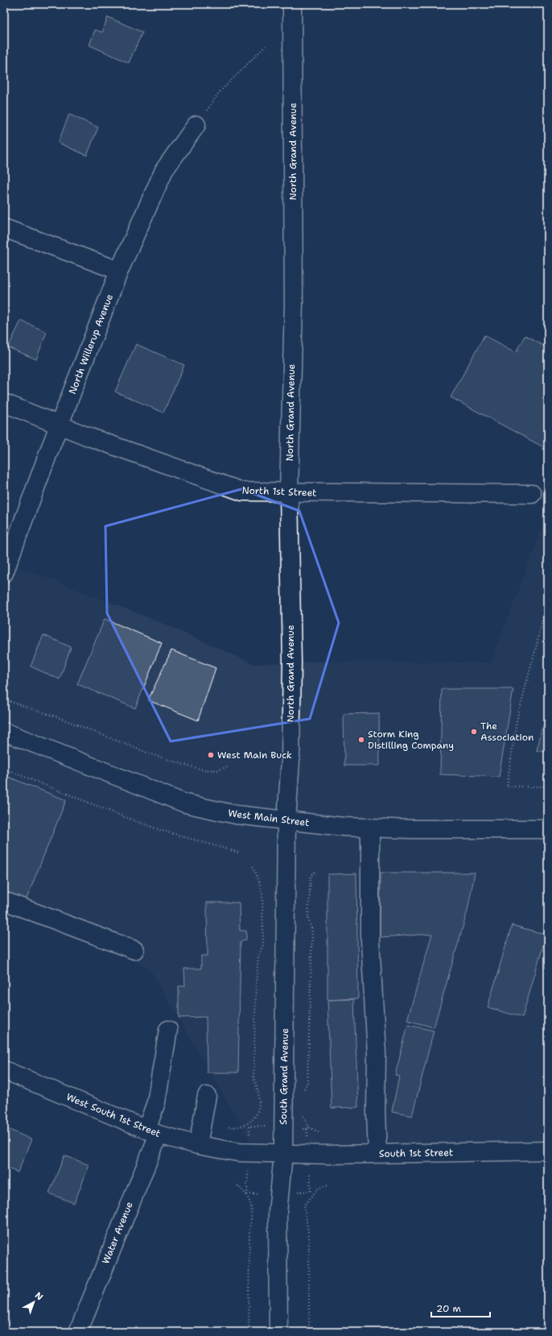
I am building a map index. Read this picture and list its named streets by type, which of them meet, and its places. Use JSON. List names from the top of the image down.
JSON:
{
  "streets": {
    "street": [
      "North Grand Avenue",
      "North Willerup Avenue",
      "North 1st Street",
      "West Main Street",
      "South Grand Avenue",
      "West South 1st Street",
      "South 1st Street",
      "Water Avenue"
    ]
  },
  "crossings": [
    ["North Grand Avenue", "North 1st Street"],
    ["North Grand Avenue", "West Main Street"],
    ["North Grand Avenue", "South Grand Avenue"],
    ["North Willerup Avenue", "North 1st Street"],
    ["West Main Street", "South Grand Avenue"],
    ["South Grand Avenue", "West South 1st Street"],
    ["South Grand Avenue", "South 1st Street"],
    ["West South 1st Street", "South 1st Street"],
    ["West South 1st Street", "Water Avenue"]
  ],
  "places": ["The Association", "Storm King Distilling Company", "West Main Buck"],
  "scale_bar": "20 m",
  "north": "top right"
}
